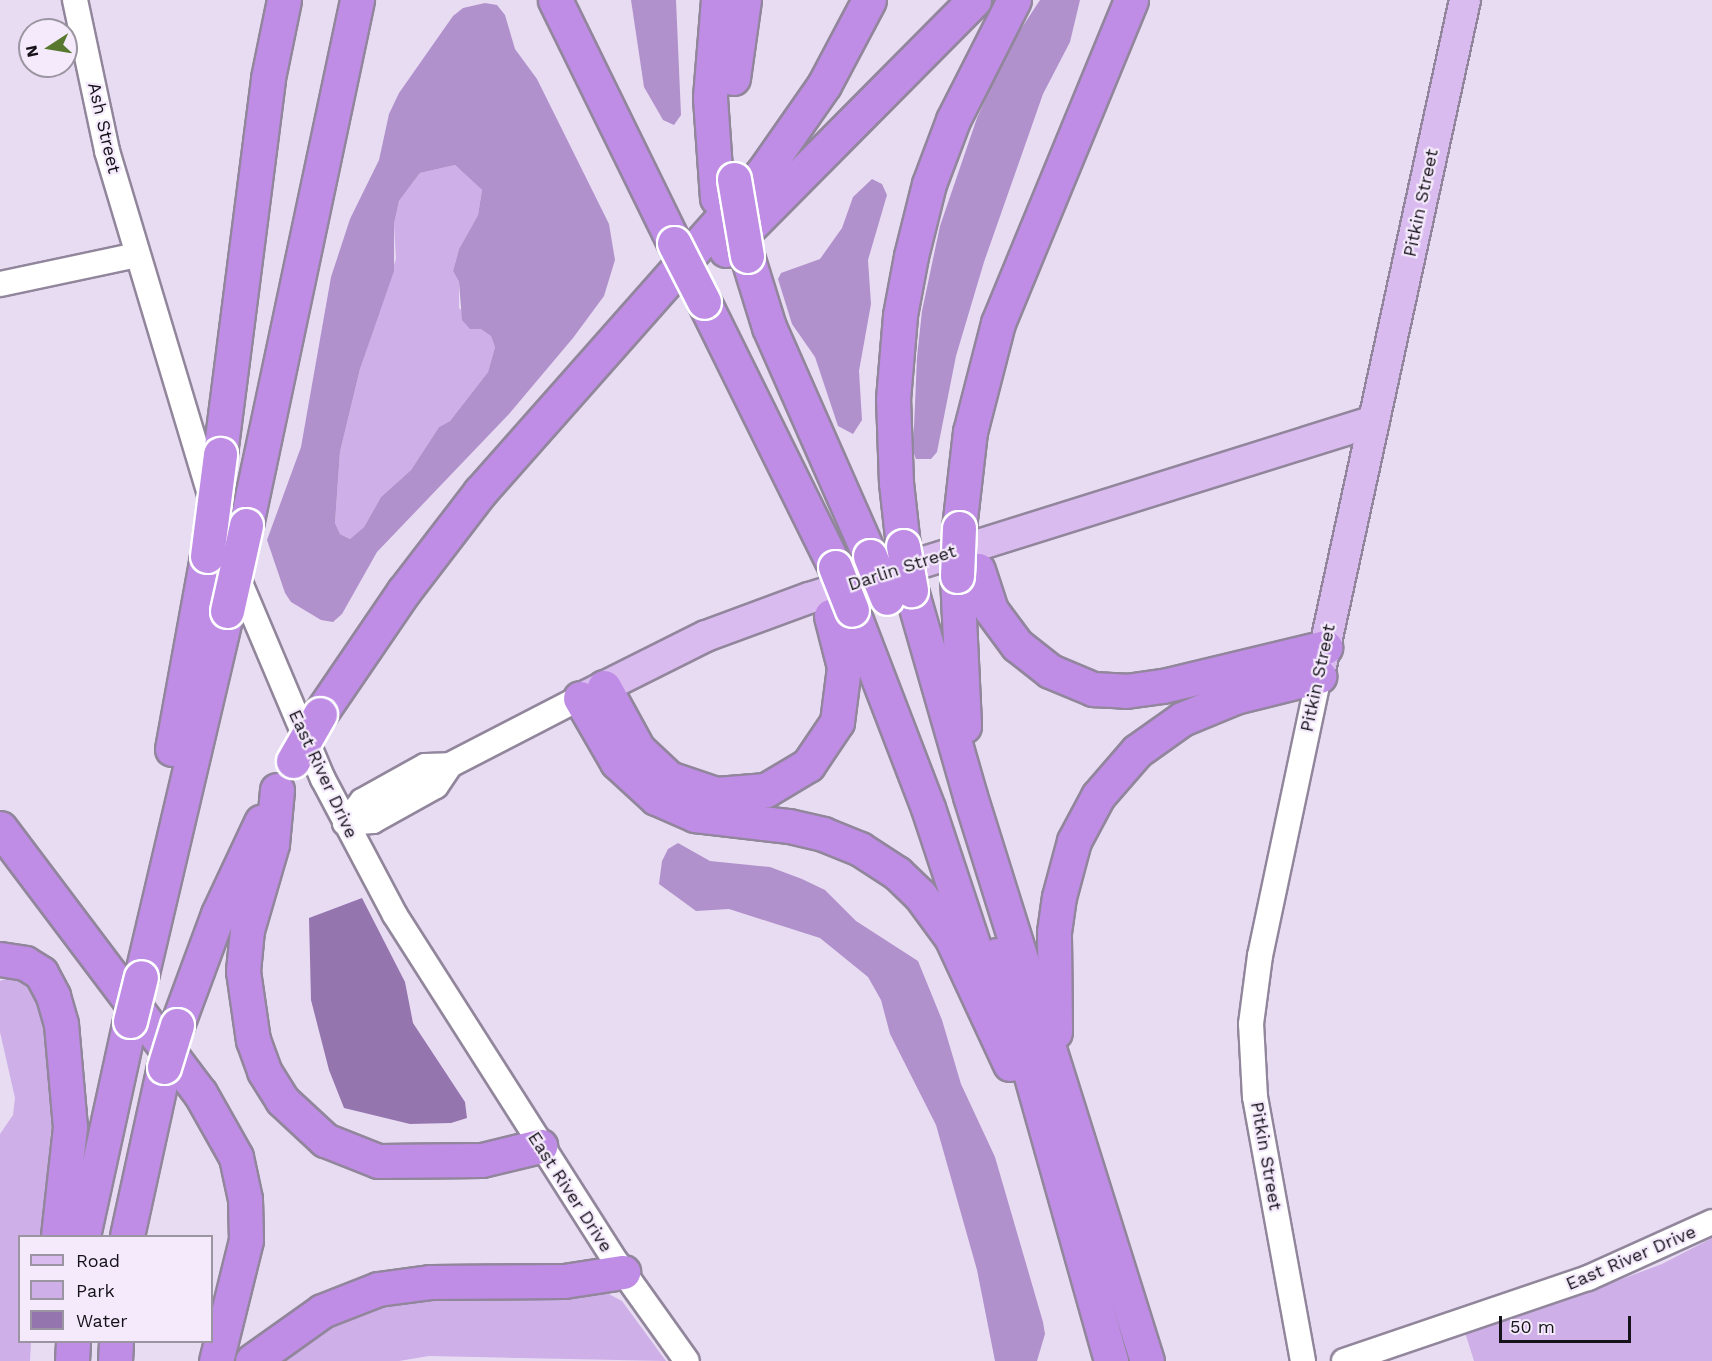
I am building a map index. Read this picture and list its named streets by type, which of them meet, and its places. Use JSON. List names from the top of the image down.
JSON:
{
  "streets": {
    "main road": ["Pitkin Street", "Darlin Street"],
    "street": ["Ash Street", "East River Drive"]
  },
  "crossings": [
    ["Ash Street", "East River Drive"],
    ["Pitkin Street", "Darlin Street"],
    ["Darlin Street", "East River Drive"]
  ],
  "legend": ["Road", "Park", "Water"],
  "scale_bar": "50 m",
  "north": "left"
}
